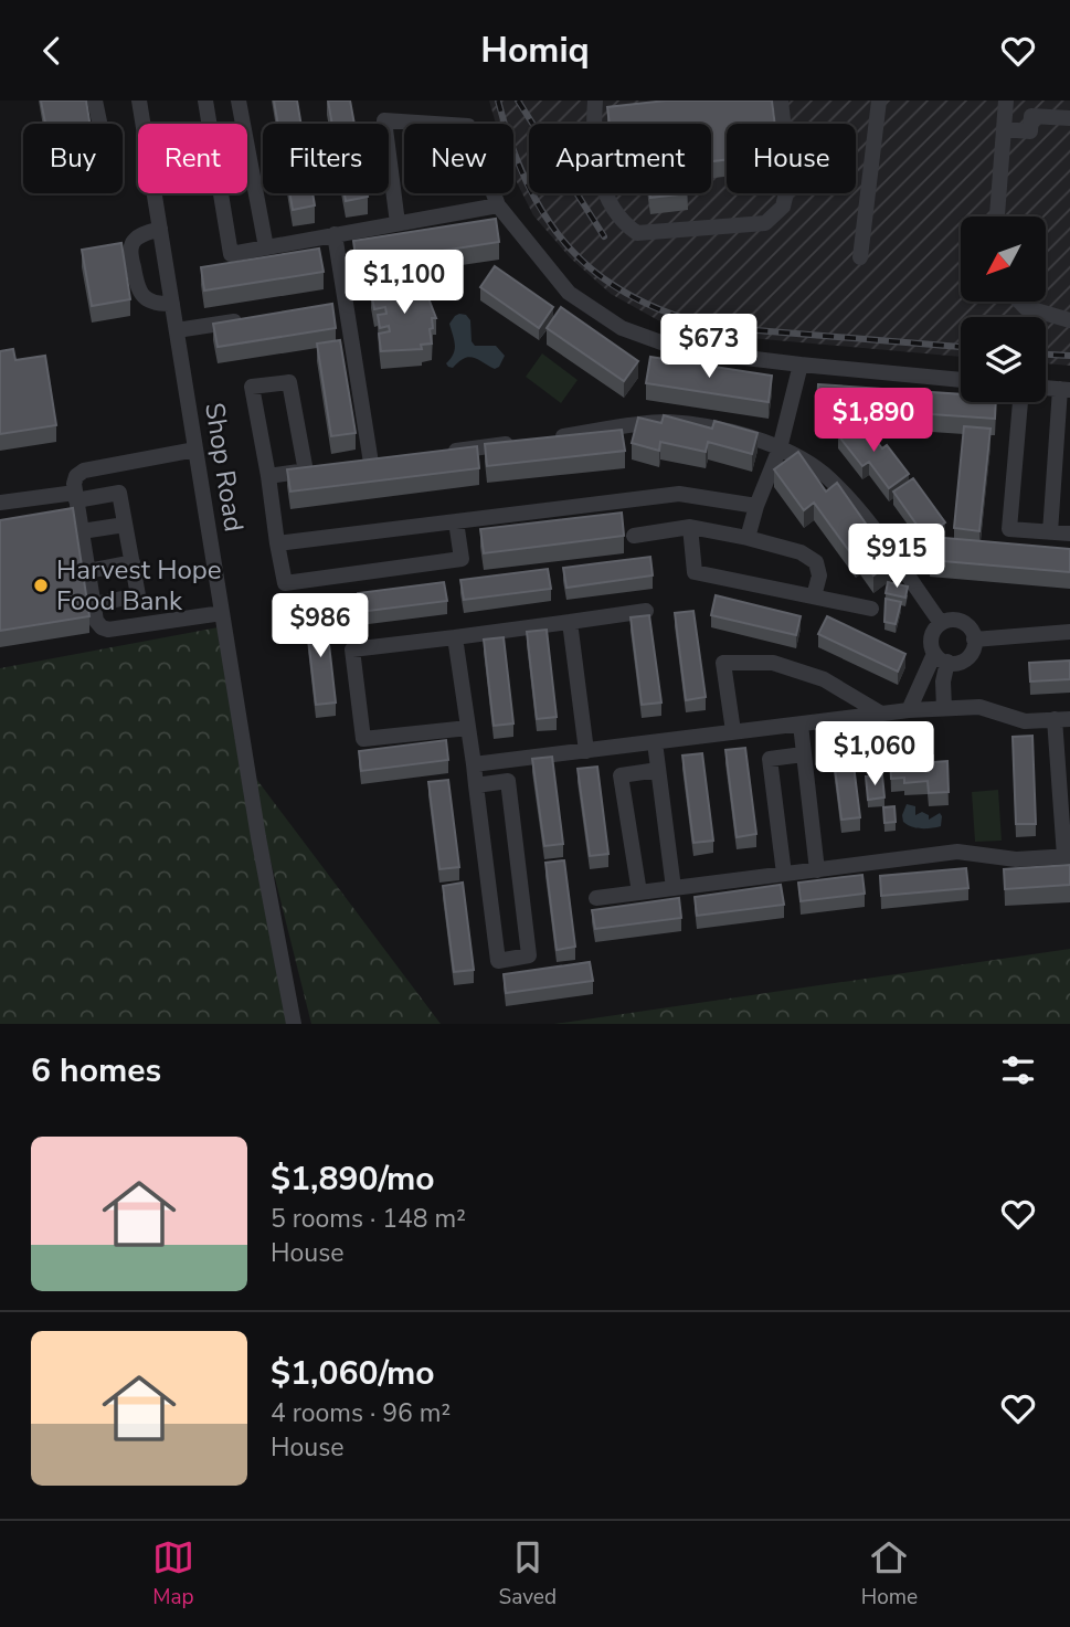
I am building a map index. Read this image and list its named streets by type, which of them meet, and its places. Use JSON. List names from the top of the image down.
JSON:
{
  "streets": {
    "street": ["Shop Road"]
  },
  "places": ["Harvest Hope Food Bank"],
  "north": "bottom left",
  "page": {
    "header": "Homiq",
    "chip": [
      "Buy",
      "Rent",
      "Filters",
      "New",
      "Apartment",
      "House"
    ],
    "price": [
      "$1,100",
      "$673",
      "$1,890",
      "$915",
      "$986",
      "$1,060"
    ],
    "heading": "6 homes",
    "list": [
      {
        "name": "$1,890/mo",
        "note": "5 rooms · 148 m² · House"
      },
      {
        "name": "$1,060/mo",
        "note": "4 rooms · 96 m² · House"
      }
    ],
    "tabs": ["Map", "Saved", "Home"]
  }
}
